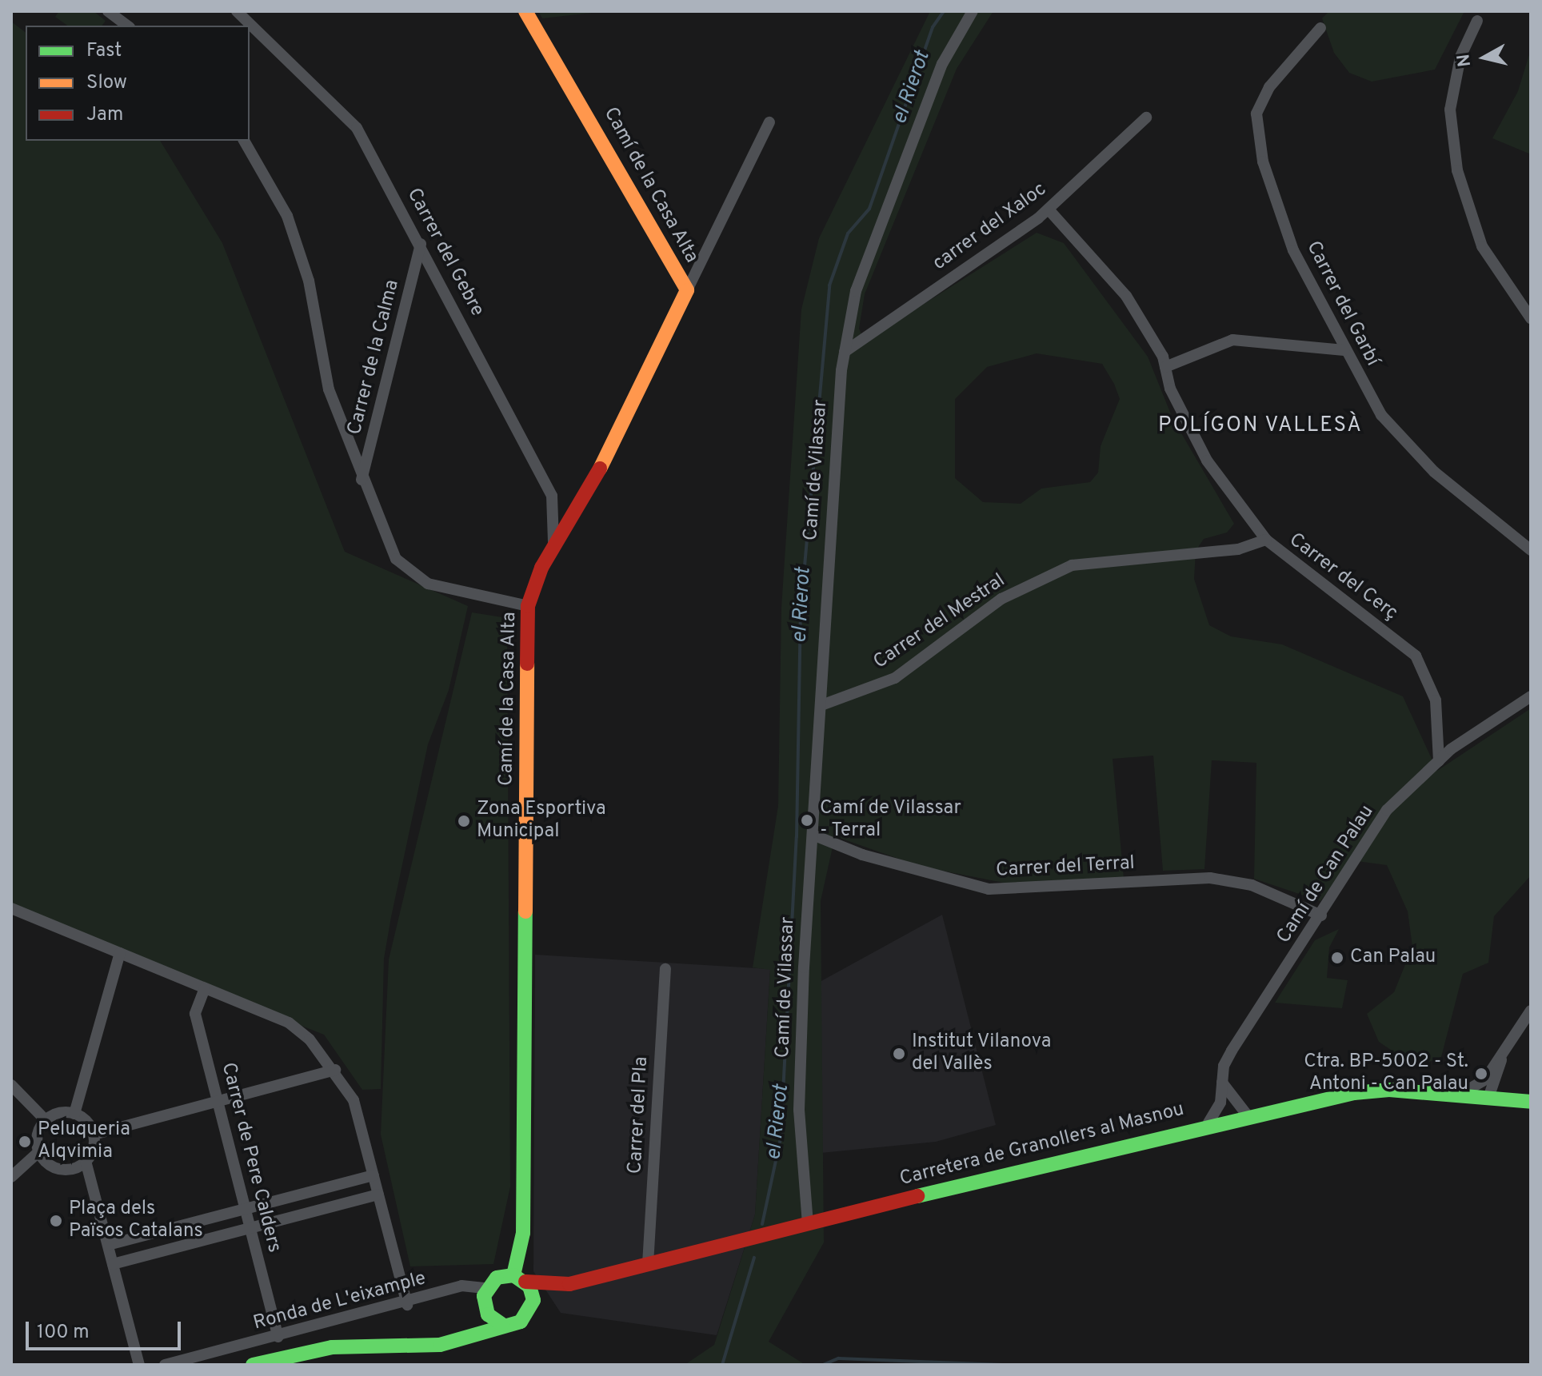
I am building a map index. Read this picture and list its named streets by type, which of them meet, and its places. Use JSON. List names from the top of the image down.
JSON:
{
  "streets": {
    "main road": ["Camí de la Casa Alta", "Carretera de Granollers al Masnou"],
    "street": [
      "carrer del Xaloc",
      "Carrer del Gebre",
      "Carrer del Garbí",
      "Carrer de la Calma",
      "Camí de Vilassar",
      "Carrer del Cerç",
      "Carrer del Mestral",
      "Carrer del Terral",
      "Camí de Can Palau",
      "Carrer del Pla",
      "Carrer de Pere Calders",
      "Ronda de L'eixample"
    ]
  },
  "crossings": [
    ["Camí de la Casa Alta", "Carrer del Gebre"],
    ["Camí de la Casa Alta", "Carretera de Granollers al Masnou"],
    ["Camí de la Casa Alta", "Ronda de L'eixample"],
    ["carrer del Xaloc", "Camí de Vilassar"],
    ["carrer del Xaloc", "Carrer del Cerç"],
    ["Carrer del Gebre", "Carrer de la Calma"],
    ["Camí de Vilassar", "Carrer del Mestral"],
    ["Camí de Vilassar", "Carrer del Terral"],
    ["Camí de Vilassar", "Carretera de Granollers al Masnou"],
    ["Carrer del Cerç", "Carrer del Mestral"],
    ["Carrer del Cerç", "Camí de Can Palau"],
    ["Carrer del Terral", "Camí de Can Palau"],
    ["Camí de Can Palau", "Carretera de Granollers al Masnou"],
    ["Carrer del Pla", "Carretera de Granollers al Masnou"],
    ["Carretera de Granollers al Masnou", "Ronda de L'eixample"],
    ["Carrer de Pere Calders", "Ronda de L'eixample"]
  ],
  "districts": ["POLÍGON VALLESÀ"],
  "water": ["el Rierot"],
  "places": [
    "Camí de Vilassar - Terral",
    "Zona Esportiva Municipal",
    "Can Palau",
    "Institut Vilanova del Vallès",
    "Ctra. BP-5002 - St. Antoni - Can Palau",
    "Peluqueria Alqvimia",
    "Plaça dels Països Catalans"
  ],
  "legend": ["Fast", "Slow", "Jam"],
  "scale_bar": "100 m",
  "north": "left"
}
